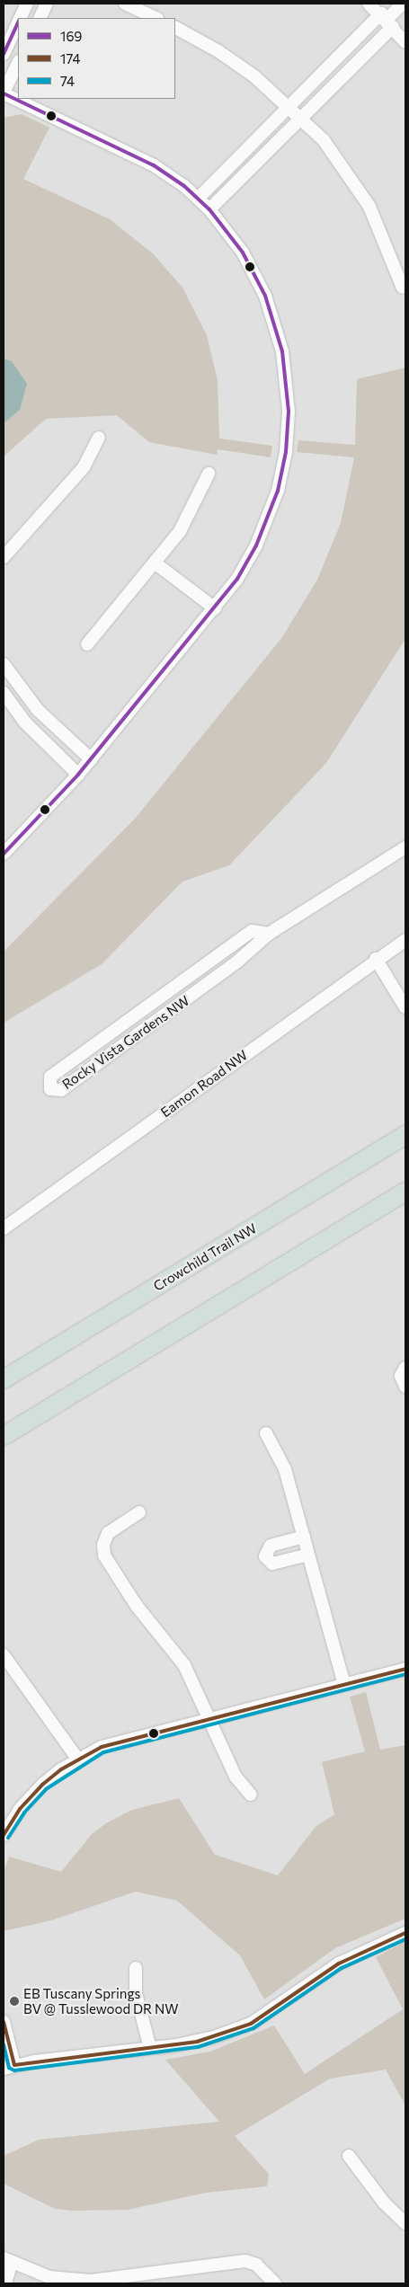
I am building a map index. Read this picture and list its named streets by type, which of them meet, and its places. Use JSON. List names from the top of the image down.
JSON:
{
  "streets": {
    "highway": ["Crowchild Trail NW"],
    "street": ["Rocky Vista Gardens NW", "Eamon Road NW"]
  },
  "places": ["EB Tuscany Springs BV @ Tusslewood DR NW"],
  "lines": ["transit line 169", "transit line 174", "transit line 74"],
  "legend": ["169", "174", "74"]
}
